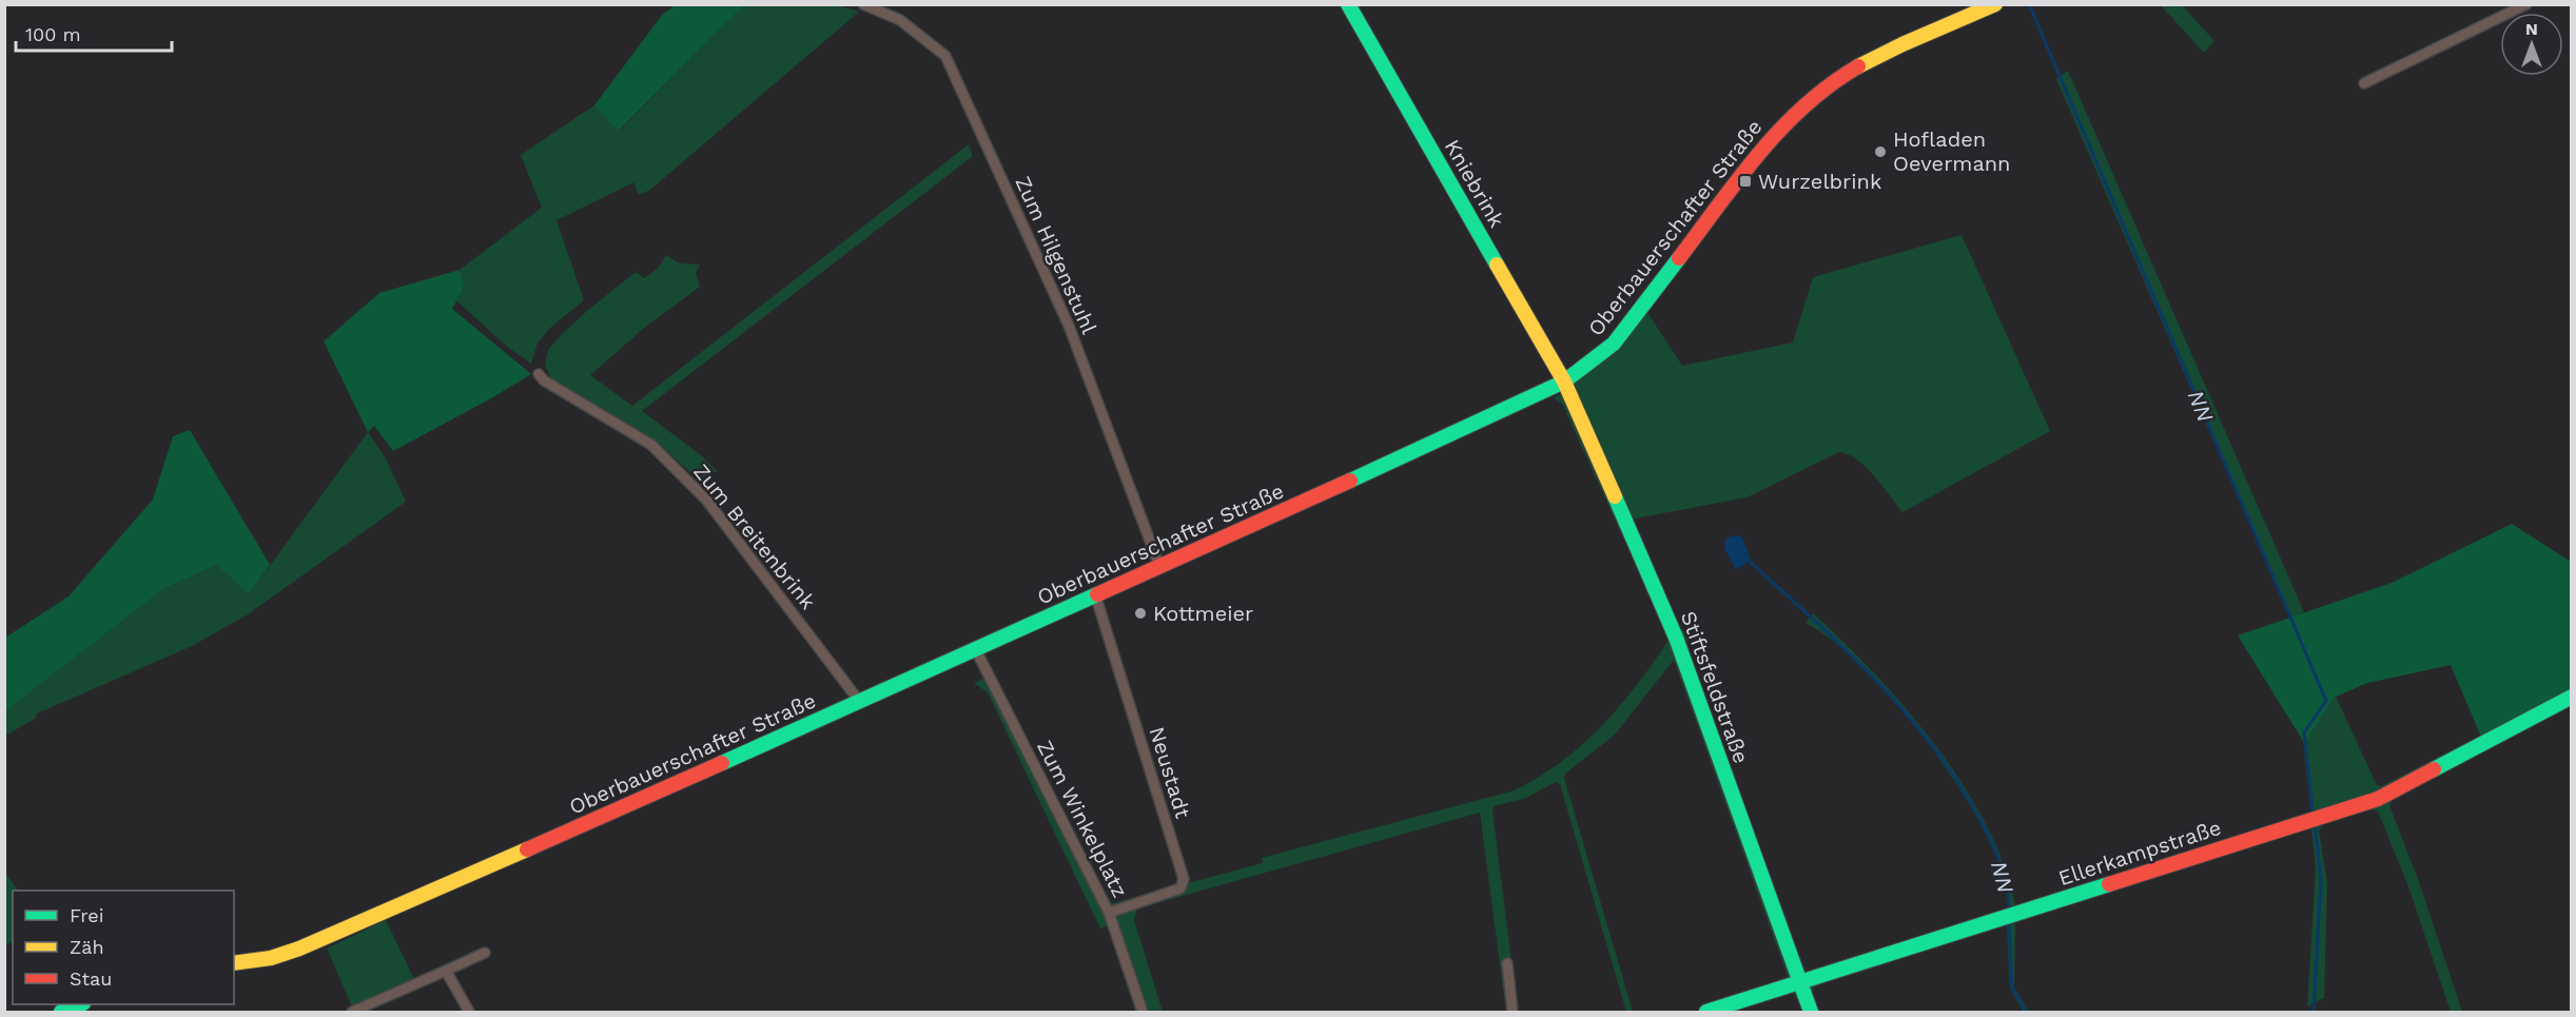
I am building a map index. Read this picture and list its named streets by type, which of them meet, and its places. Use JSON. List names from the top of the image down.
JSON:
{
  "streets": {
    "main road": [
      "Kniebrink",
      "Oberbauerschafter Straße",
      "Stiftsfeldstraße",
      "Ellerkampstraße"
    ],
    "street": [
      "Zum Hilgenstuhl",
      "Zum Breitenbrink",
      "Neustadt",
      "Zum Winkelplatz"
    ]
  },
  "crossings": [
    ["Kniebrink", "Oberbauerschafter Straße"],
    ["Kniebrink", "Stiftsfeldstraße"],
    ["Oberbauerschafter Straße", "Zum Hilgenstuhl"],
    ["Oberbauerschafter Straße", "Zum Breitenbrink"],
    ["Oberbauerschafter Straße", "Stiftsfeldstraße"],
    ["Oberbauerschafter Straße", "Neustadt"],
    ["Oberbauerschafter Straße", "Zum Winkelplatz"],
    ["Stiftsfeldstraße", "Ellerkampstraße"],
    ["Neustadt", "Zum Winkelplatz"]
  ],
  "water": ["NN"],
  "places": {
    "other": ["Hofladen Oevermann", "Kottmeier"],
    "transit": ["Wurzelbrink"]
  },
  "legend": ["Frei", "Zäh", "Stau"],
  "scale_bar": "100 m",
  "north": "top"
}
